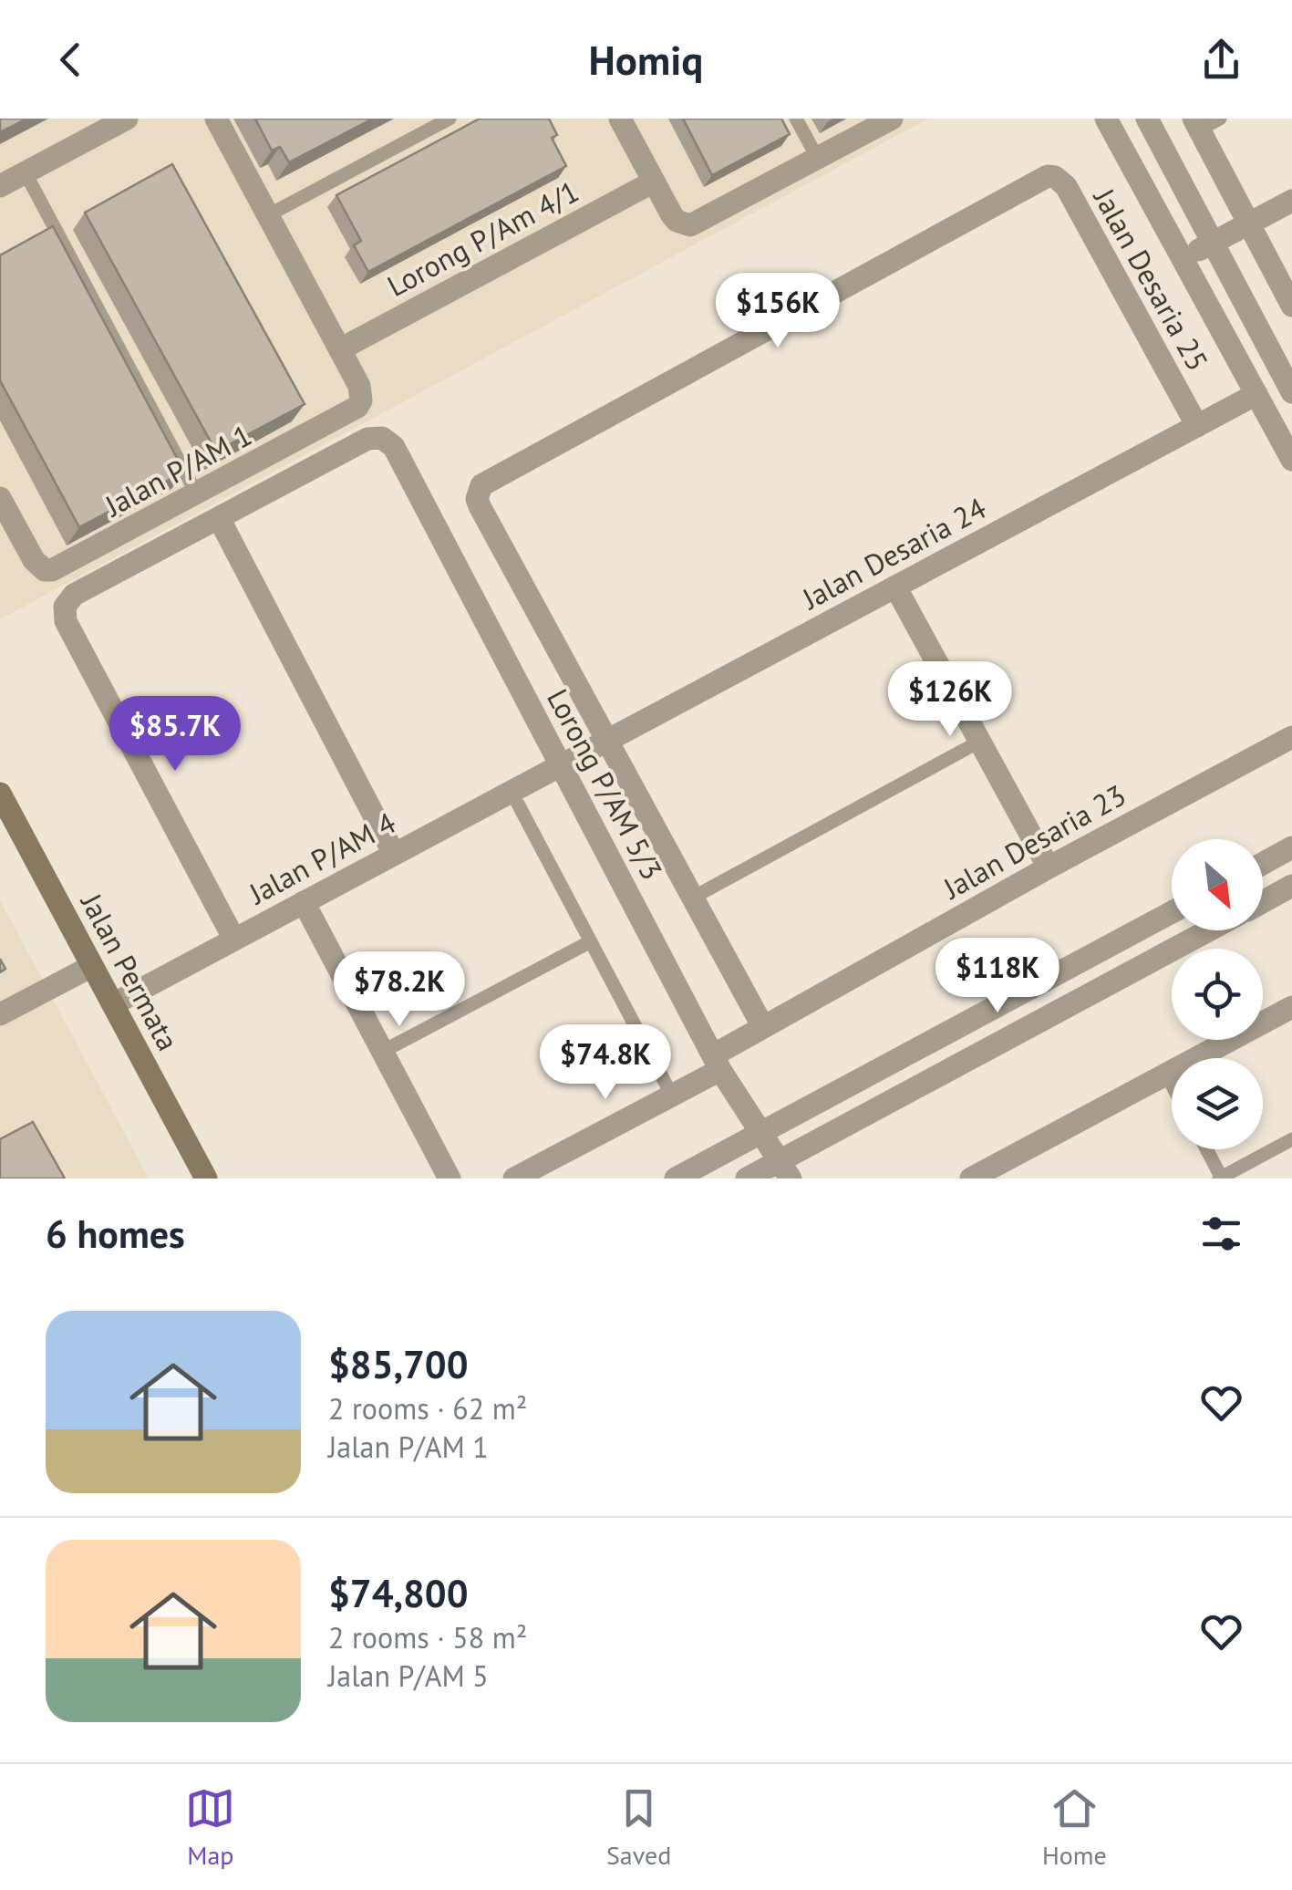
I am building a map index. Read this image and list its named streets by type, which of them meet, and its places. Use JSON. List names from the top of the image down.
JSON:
{
  "streets": {
    "street": [
      "Lorong P/Am 4/1",
      "Jalan Desaria 25",
      "Jalan P/AM 1",
      "Jalan Desaria 24",
      "Lorong P/AM 5/3",
      "Jalan Desaria 23",
      "Jalan P/AM 4",
      "Jalan Permata"
    ]
  },
  "crossings": [
    ["Lorong P/Am 4/1", "Jalan P/AM 1"],
    ["Jalan Desaria 25", "Jalan Desaria 24"],
    ["Jalan Desaria 24", "Lorong P/AM 5/3"],
    ["Jalan Desaria 24", "Jalan P/AM 4"],
    ["Lorong P/AM 5/3", "Jalan Desaria 23"],
    ["Lorong P/AM 5/3", "Jalan P/AM 4"],
    ["Jalan P/AM 4", "Jalan Permata"]
  ],
  "north": "bottom right",
  "page": {
    "header": "Homiq",
    "price": [
      "$156K",
      "$126K",
      "$85.7K",
      "$118K",
      "$78.2K",
      "$74.8K"
    ],
    "heading": "6 homes",
    "list": [
      {
        "name": "$85,700",
        "note": "2 rooms · 62 m² · Jalan P/AM 1"
      },
      {
        "name": "$74,800",
        "note": "2 rooms · 58 m² · Jalan P/AM 5"
      }
    ],
    "tabs": ["Map", "Saved", "Home"]
  }
}
